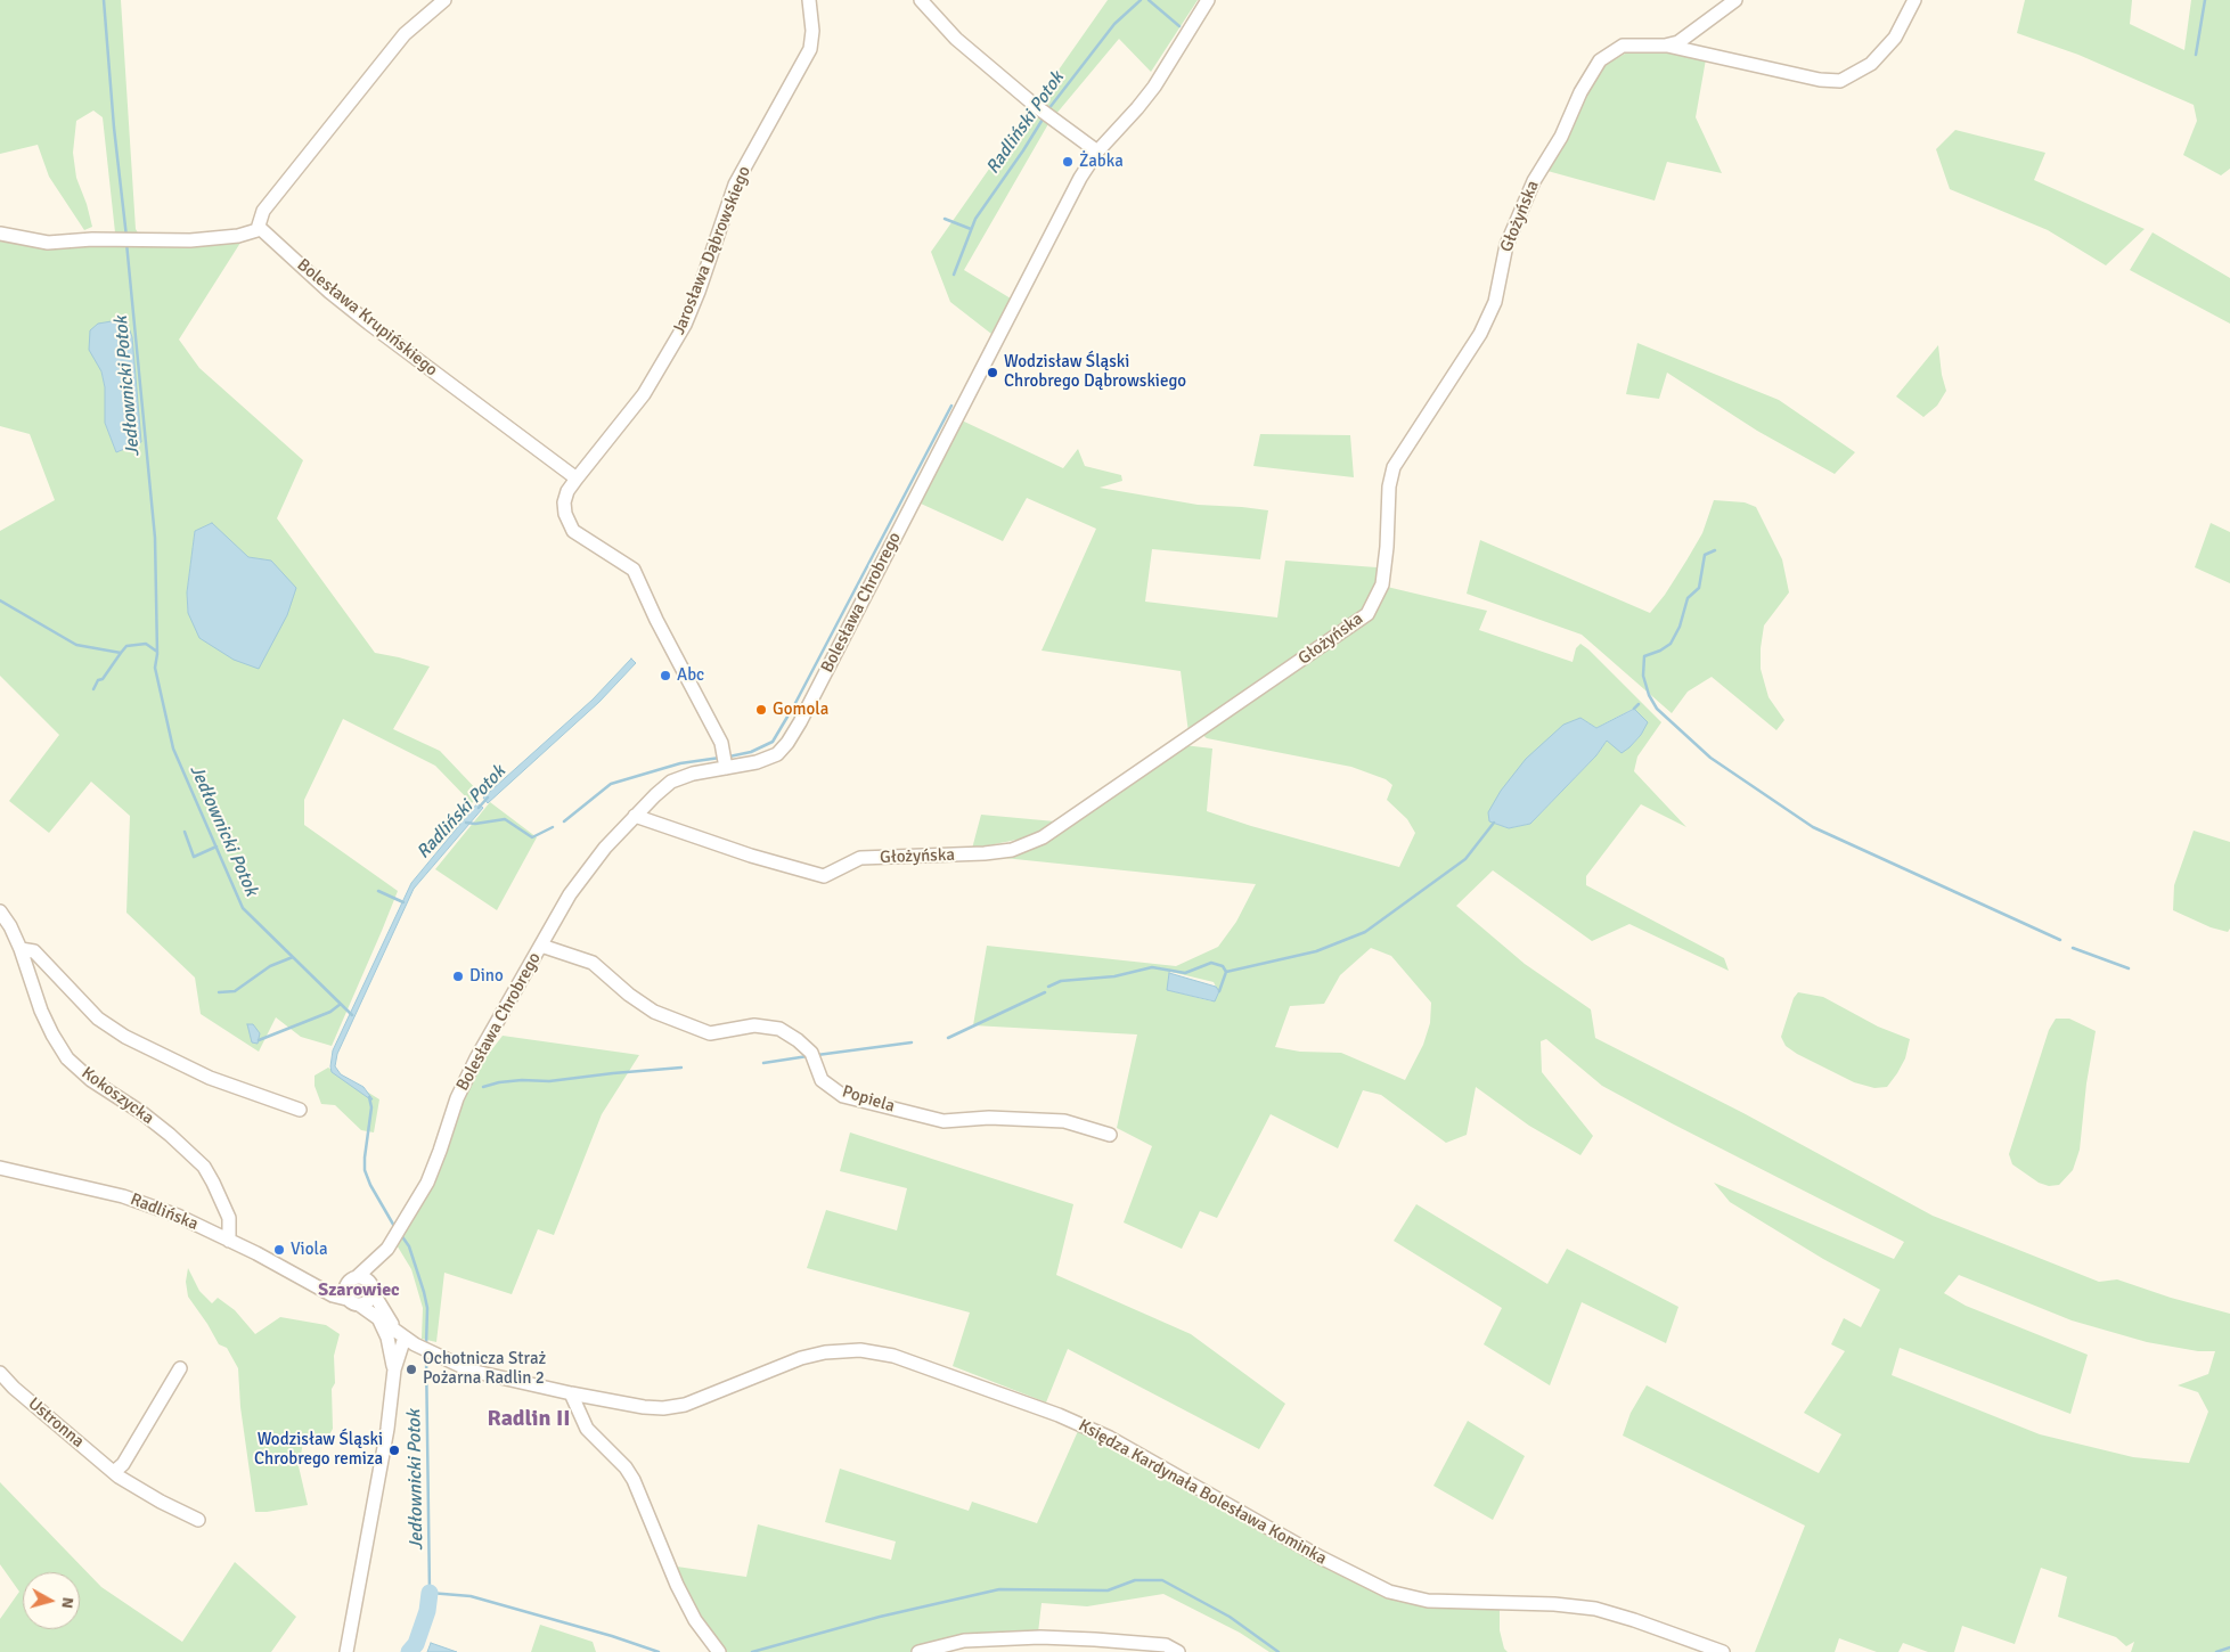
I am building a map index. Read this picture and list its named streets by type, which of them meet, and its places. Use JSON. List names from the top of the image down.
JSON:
{
  "streets": {
    "street": [
      "Głożyńska",
      "Jarosława Dąbrowskiego",
      "Bolesława Krupińskiego",
      "Bolesława Chrobrego",
      "Kokoszycka",
      "Popiela",
      "Radlińska",
      "Ustronna",
      "Księdza Kardynała Bolesława Kominka"
    ]
  },
  "crossings": [
    ["Głożyńska", "Bolesława Chrobrego"],
    ["Jarosława Dąbrowskiego", "Bolesława Krupińskiego"],
    ["Jarosława Dąbrowskiego", "Bolesława Chrobrego"],
    ["Bolesława Chrobrego", "Popiela"],
    ["Bolesława Chrobrego", "Radlińska"],
    ["Bolesława Chrobrego", "Księdza Kardynała Bolesława Kominka"],
    ["Kokoszycka", "Radlińska"],
    ["Radlińska", "Księdza Kardynała Bolesława Kominka"]
  ],
  "districts": ["Szarowiec", "Radlin II"],
  "water": ["Radliński Potok", "Jedłownicki Potok"],
  "places": [
    "Żabka",
    "Wodzisław Śląski Chrobrego Dąbrowskiego",
    "Abc",
    "Gomola",
    "Dino",
    "Viola",
    "Ochotnicza Straż Pożarna Radlin 2",
    "Wodzisław Śląski Chrobrego remiza"
  ],
  "north": "right"
}
